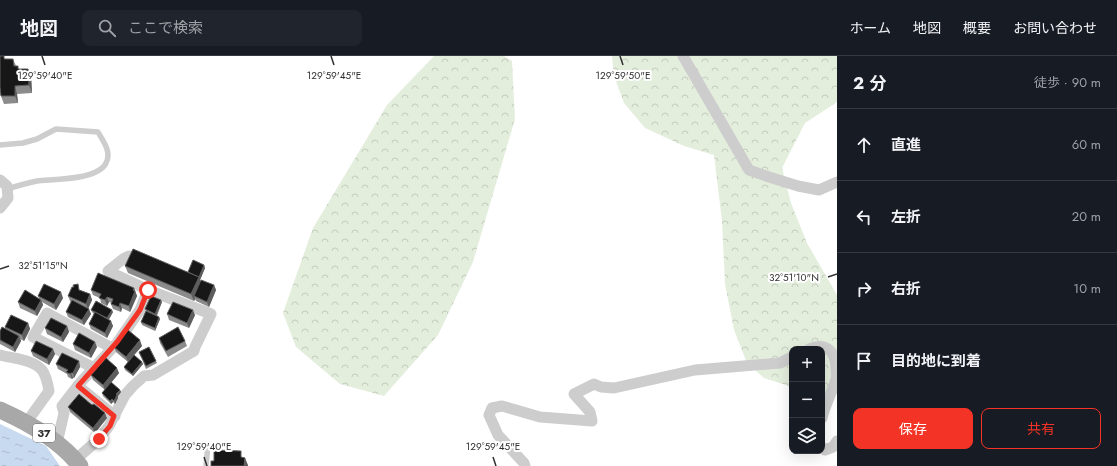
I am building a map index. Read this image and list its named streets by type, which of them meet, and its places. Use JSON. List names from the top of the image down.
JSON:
{
  "streets": {
    "main road": ["37"]
  },
  "page": {
    "header": "地図",
    "search": "ここで検索",
    "nav": [
      "ホーム",
      "地図",
      "概要",
      "お問い合わせ"
    ],
    "heading": ["2 分", "徒歩 · 90 m"],
    "list": [
      ["直進", "60 m"],
      ["左折", "20 m"],
      ["右折", "10 m"],
      "目的地に到着"
    ],
    "map_buttons": ["+", "−"],
    "buttons": ["保存", "共有"]
  },
  "coordinates": [
    "129°59'40\"E",
    "129°59'45\"E",
    "129°59'50\"E",
    "32°51'15\"N",
    "32°51'10\"N"
  ]
}
